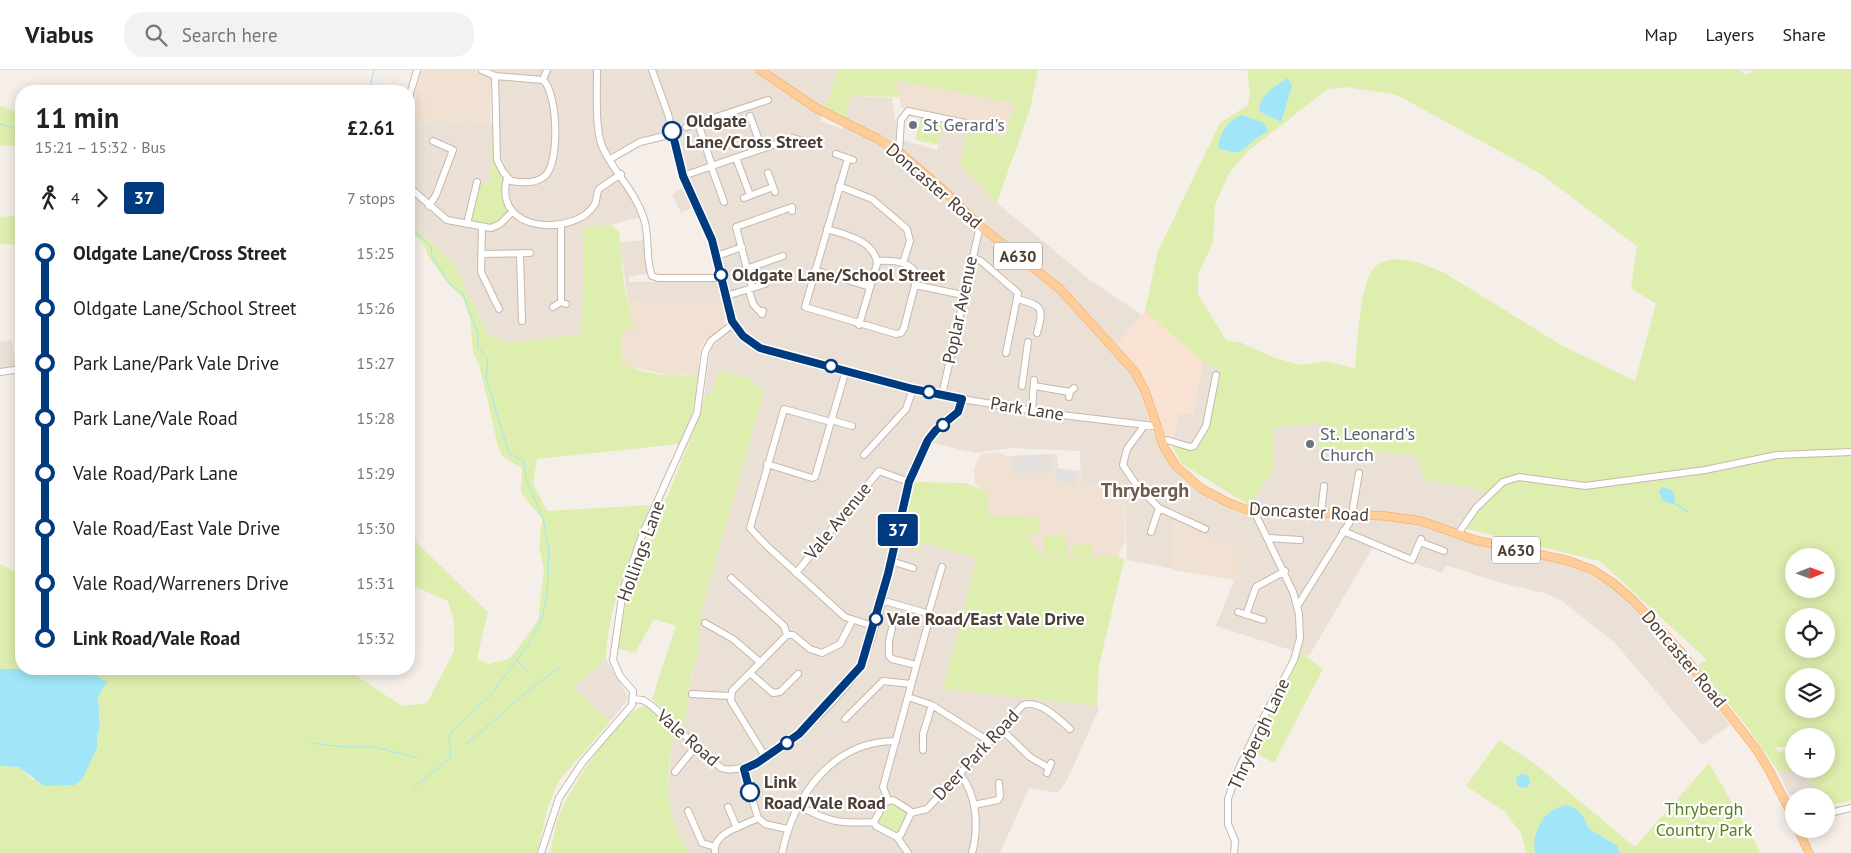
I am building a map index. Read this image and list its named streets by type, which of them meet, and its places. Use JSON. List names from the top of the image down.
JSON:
{
  "streets": {
    "main road": ["Doncaster Road", "A630"],
    "street": [
      "Poplar Avenue",
      "Park Lane",
      "Vale Avenue",
      "Hollings Lane",
      "Thrybergh Lane",
      "Vale Road",
      "Deer Park Road"
    ]
  },
  "crossings": [
    ["Doncaster Road", "Poplar Avenue"],
    ["Doncaster Road", "Park Lane"],
    ["Poplar Avenue", "Park Lane"],
    ["Park Lane", "Hollings Lane"],
    ["Park Lane", "Vale Road"],
    ["Vale Avenue", "Vale Road"],
    ["Hollings Lane", "Vale Road"]
  ],
  "districts": ["Thrybergh"],
  "parks": ["Thrybergh Country Park"],
  "places": [
    "St Gerard's",
    "Oldgate Lane/Cross Street",
    "Oldgate Lane/School Street",
    "St. Leonard's Church",
    "Vale Road/East Vale Drive",
    "Link Road/Vale Road"
  ],
  "lines": ["bus line 37"],
  "north": "right",
  "page": {
    "header": "Viabus",
    "search": "Search here",
    "nav": ["Map", "Layers", "Share"],
    "on_map": "37",
    "heading": ["11 min", "15:21 – 15:32 · Bus", "£2.61"],
    "legs": ["4", "37", "7 stops"],
    "list": [
      {
        "name": "Oldgate Lane/Cross Street",
        "value": "15:25"
      },
      {
        "name": "Oldgate Lane/School Street",
        "value": "15:26"
      },
      {
        "name": "Park Lane/Park Vale Drive",
        "value": "15:27"
      },
      {
        "name": "Park Lane/Vale Road",
        "value": "15:28"
      },
      {
        "name": "Vale Road/Park Lane",
        "value": "15:29"
      },
      {
        "name": "Vale Road/East Vale Drive",
        "value": "15:30"
      },
      {
        "name": "Vale Road/Warreners Drive",
        "value": "15:31"
      },
      {
        "name": "Link Road/Vale Road",
        "value": "15:32"
      }
    ],
    "map_buttons": ["+", "−"]
  }
}
